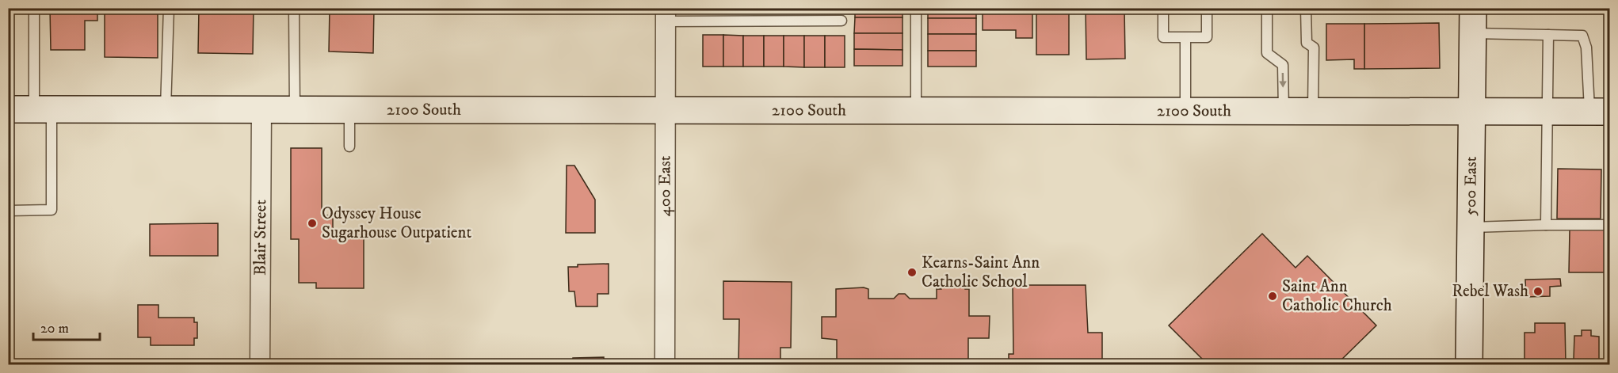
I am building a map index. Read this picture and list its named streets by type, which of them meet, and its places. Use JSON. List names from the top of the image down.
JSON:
{
  "streets": {
    "main road": ["2100 South", "500 East"],
    "street": ["400 East", "Blair Street"]
  },
  "crossings": [
    ["2100 South", "400 East"],
    ["2100 South", "500 East"],
    ["2100 South", "Blair Street"]
  ],
  "places": [
    "Odyssey House Sugarhouse Outpatient",
    "Kearns-Saint Ann Catholic School",
    "Rebel Wash",
    "Saint Ann Catholic Church"
  ],
  "scale_bar": "20 m"
}
